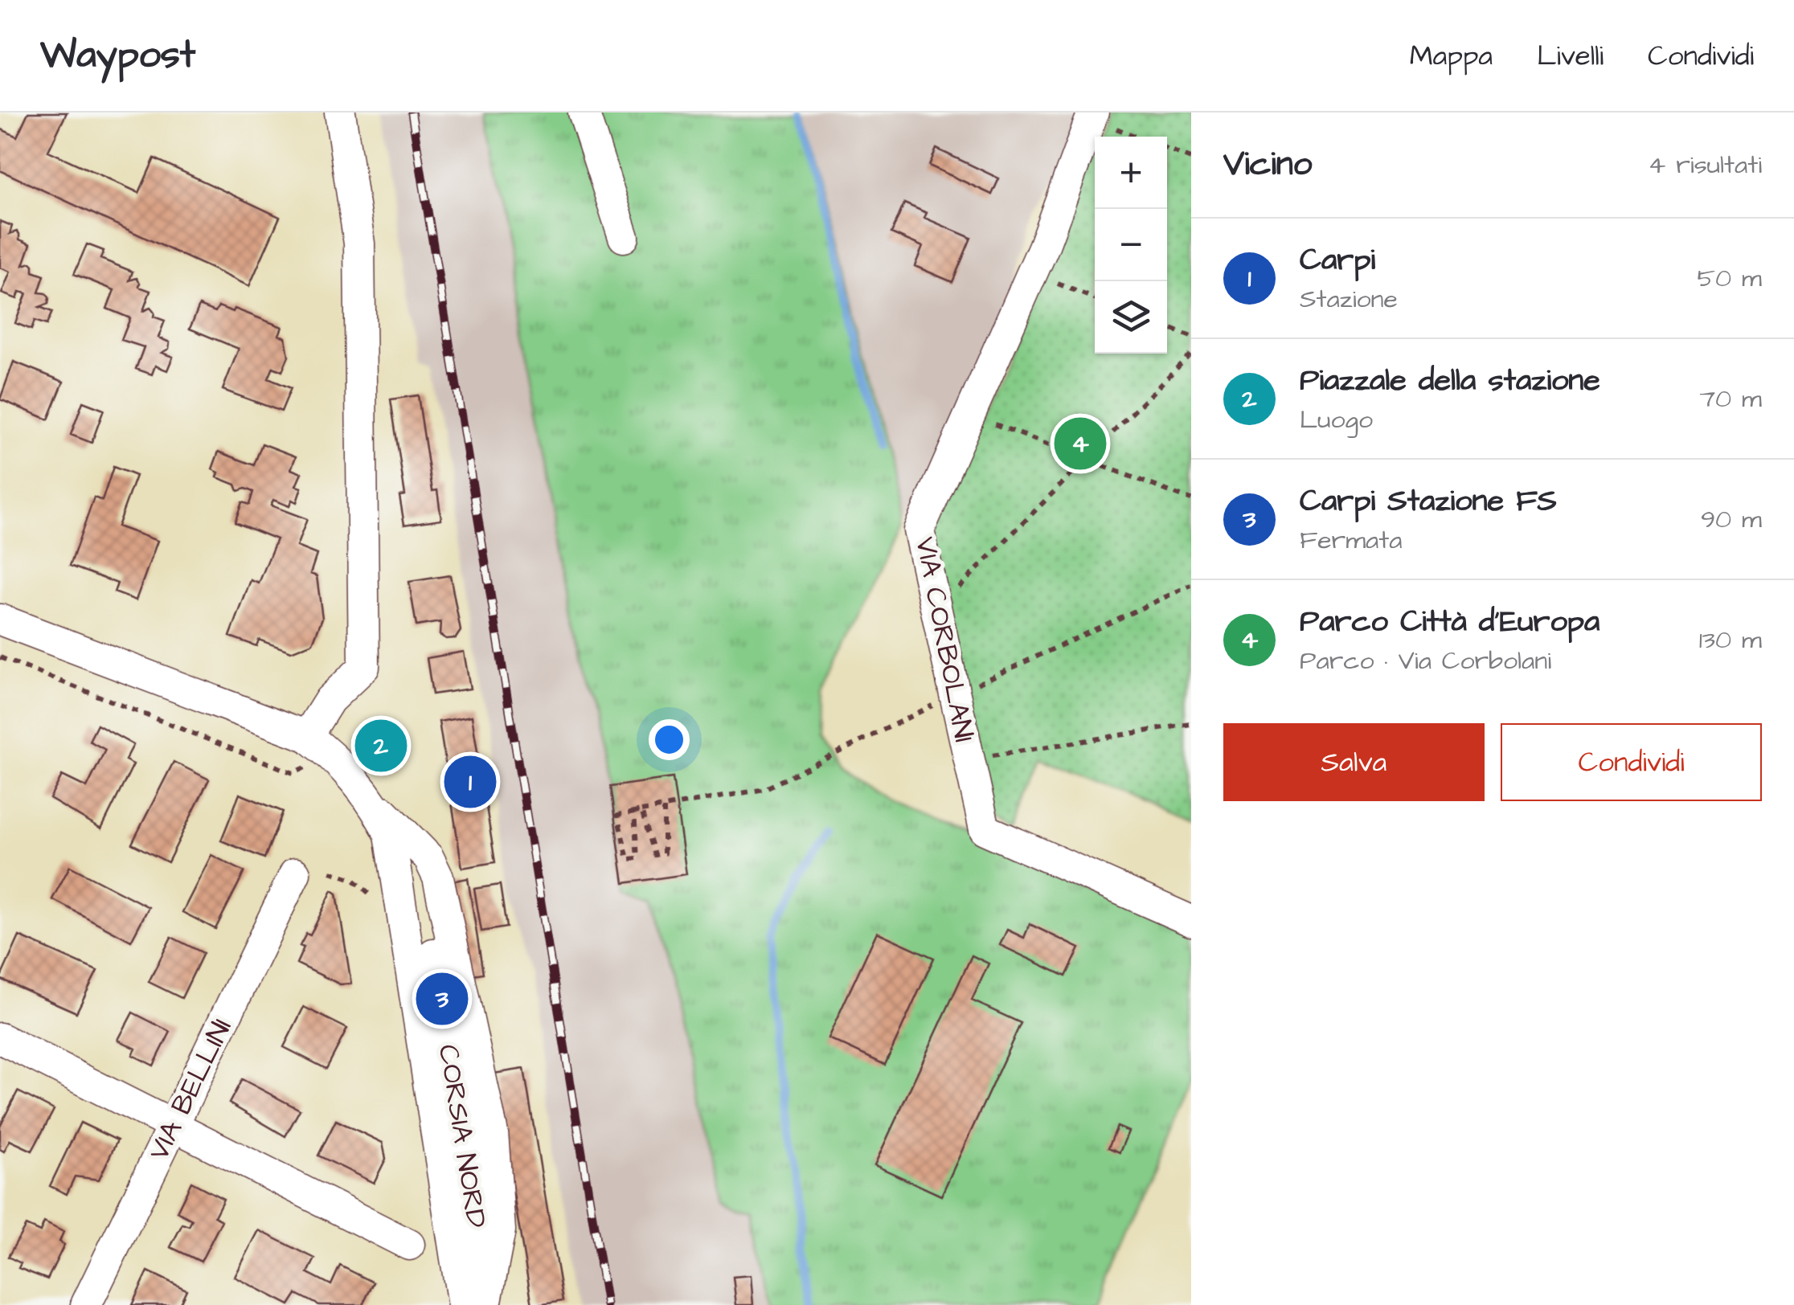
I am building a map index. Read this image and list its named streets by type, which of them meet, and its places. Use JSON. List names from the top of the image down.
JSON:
{
  "streets": {
    "street": ["VIA CORBOLANI", "VIA BELLINI", "CORSIA NORD"]
  },
  "page": {
    "header": "Waypost",
    "nav": ["Mappa", "Livelli", "Condividi"],
    "heading": ["Vicino", "4 risultati"],
    "map_buttons": ["+", "−"],
    "list": [
      {
        "mark": "1",
        "name": "Carpi",
        "note": "Stazione",
        "value": "50 m"
      },
      {
        "mark": "2",
        "name": "Piazzale della stazione",
        "note": "Luogo",
        "value": "70 m"
      },
      {
        "mark": "3",
        "name": "Carpi Stazione FS",
        "note": "Fermata",
        "value": "90 m"
      },
      {
        "mark": "4",
        "name": "Parco Città d'Europa",
        "note": "Parco · Via Corbolani",
        "value": "130 m"
      }
    ],
    "pins": [
      "4",
      "2",
      "1",
      "3"
    ],
    "buttons": ["Salva", "Condividi"]
  }
}
